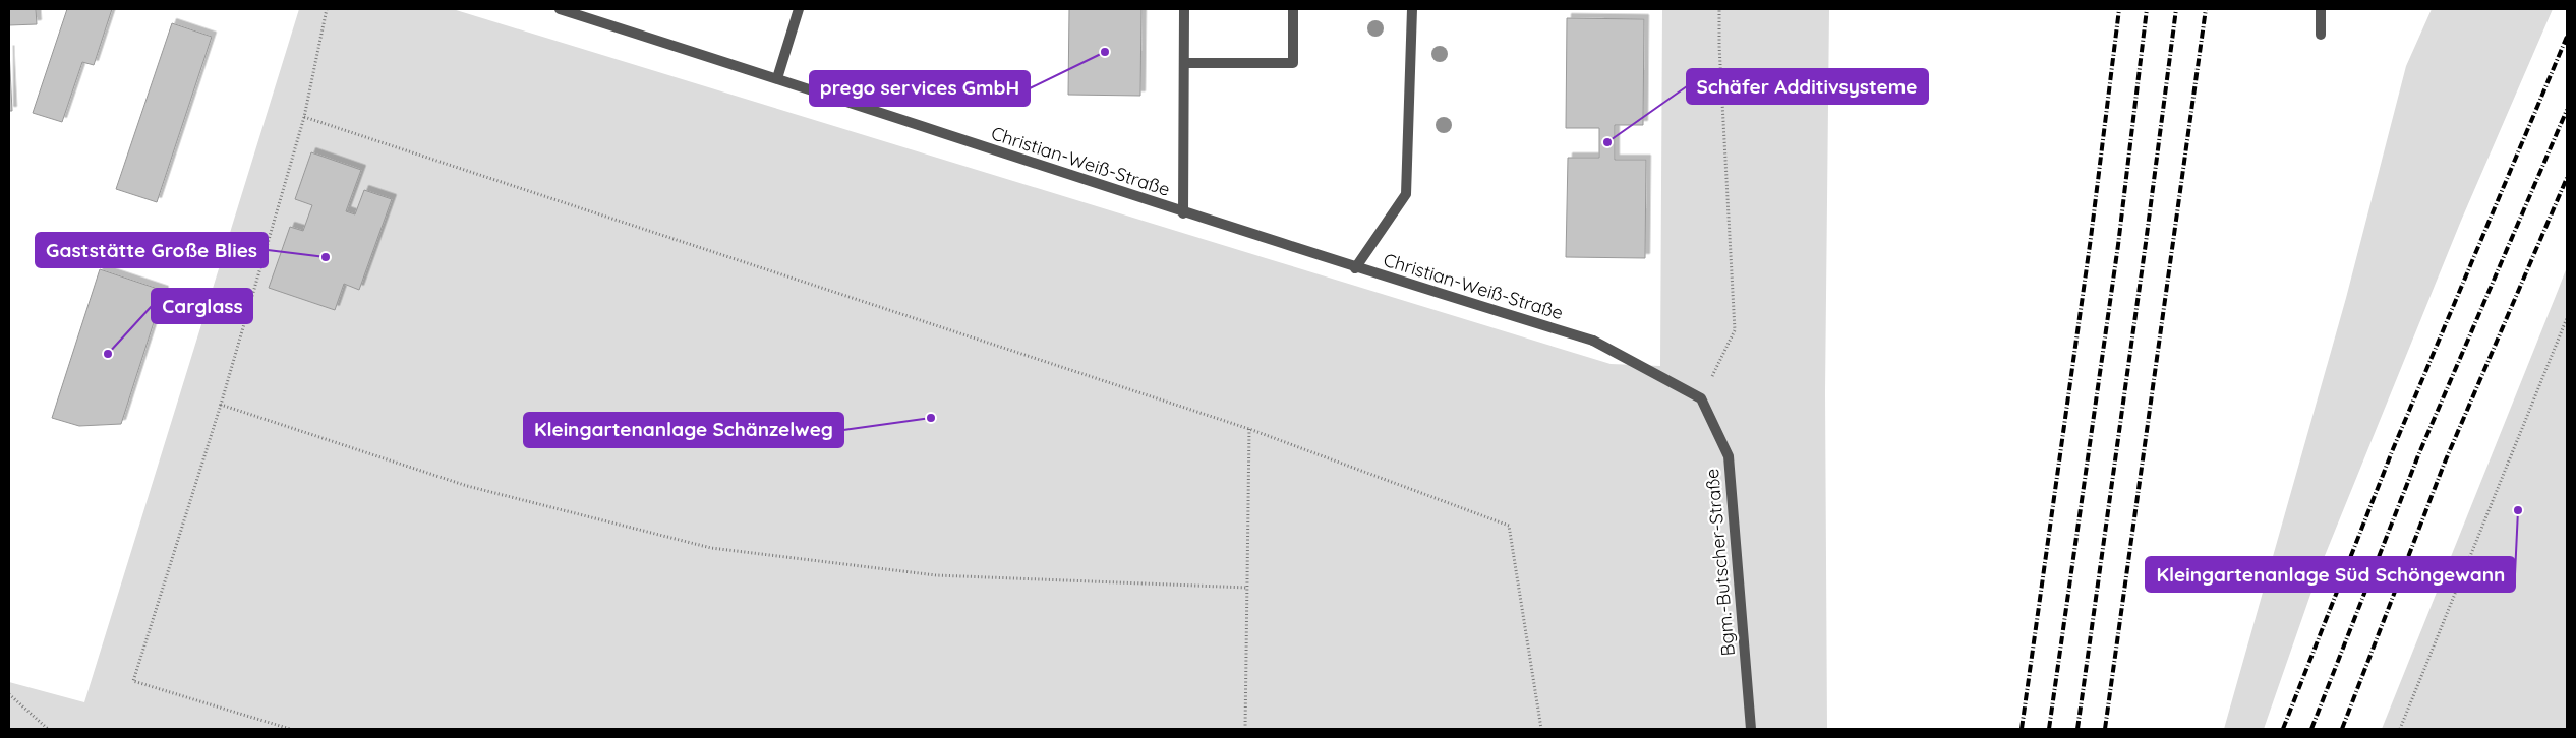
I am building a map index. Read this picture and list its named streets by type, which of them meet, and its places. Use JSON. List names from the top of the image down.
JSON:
{
  "streets": {
    "street": ["Christian-Weiß-Straße", "Bgm.-Butscher-Straße"]
  },
  "crossings": [
    ["Christian-Weiß-Straße", "Bgm.-Butscher-Straße"]
  ],
  "places": [
    "prego services GmbH",
    "Schäfer Additivsysteme",
    "Gaststätte Große Blies",
    "Carglass",
    "Kleingartenanlage Schänzelweg",
    "Kleingartenanlage Süd Schöngewann"
  ]
}
